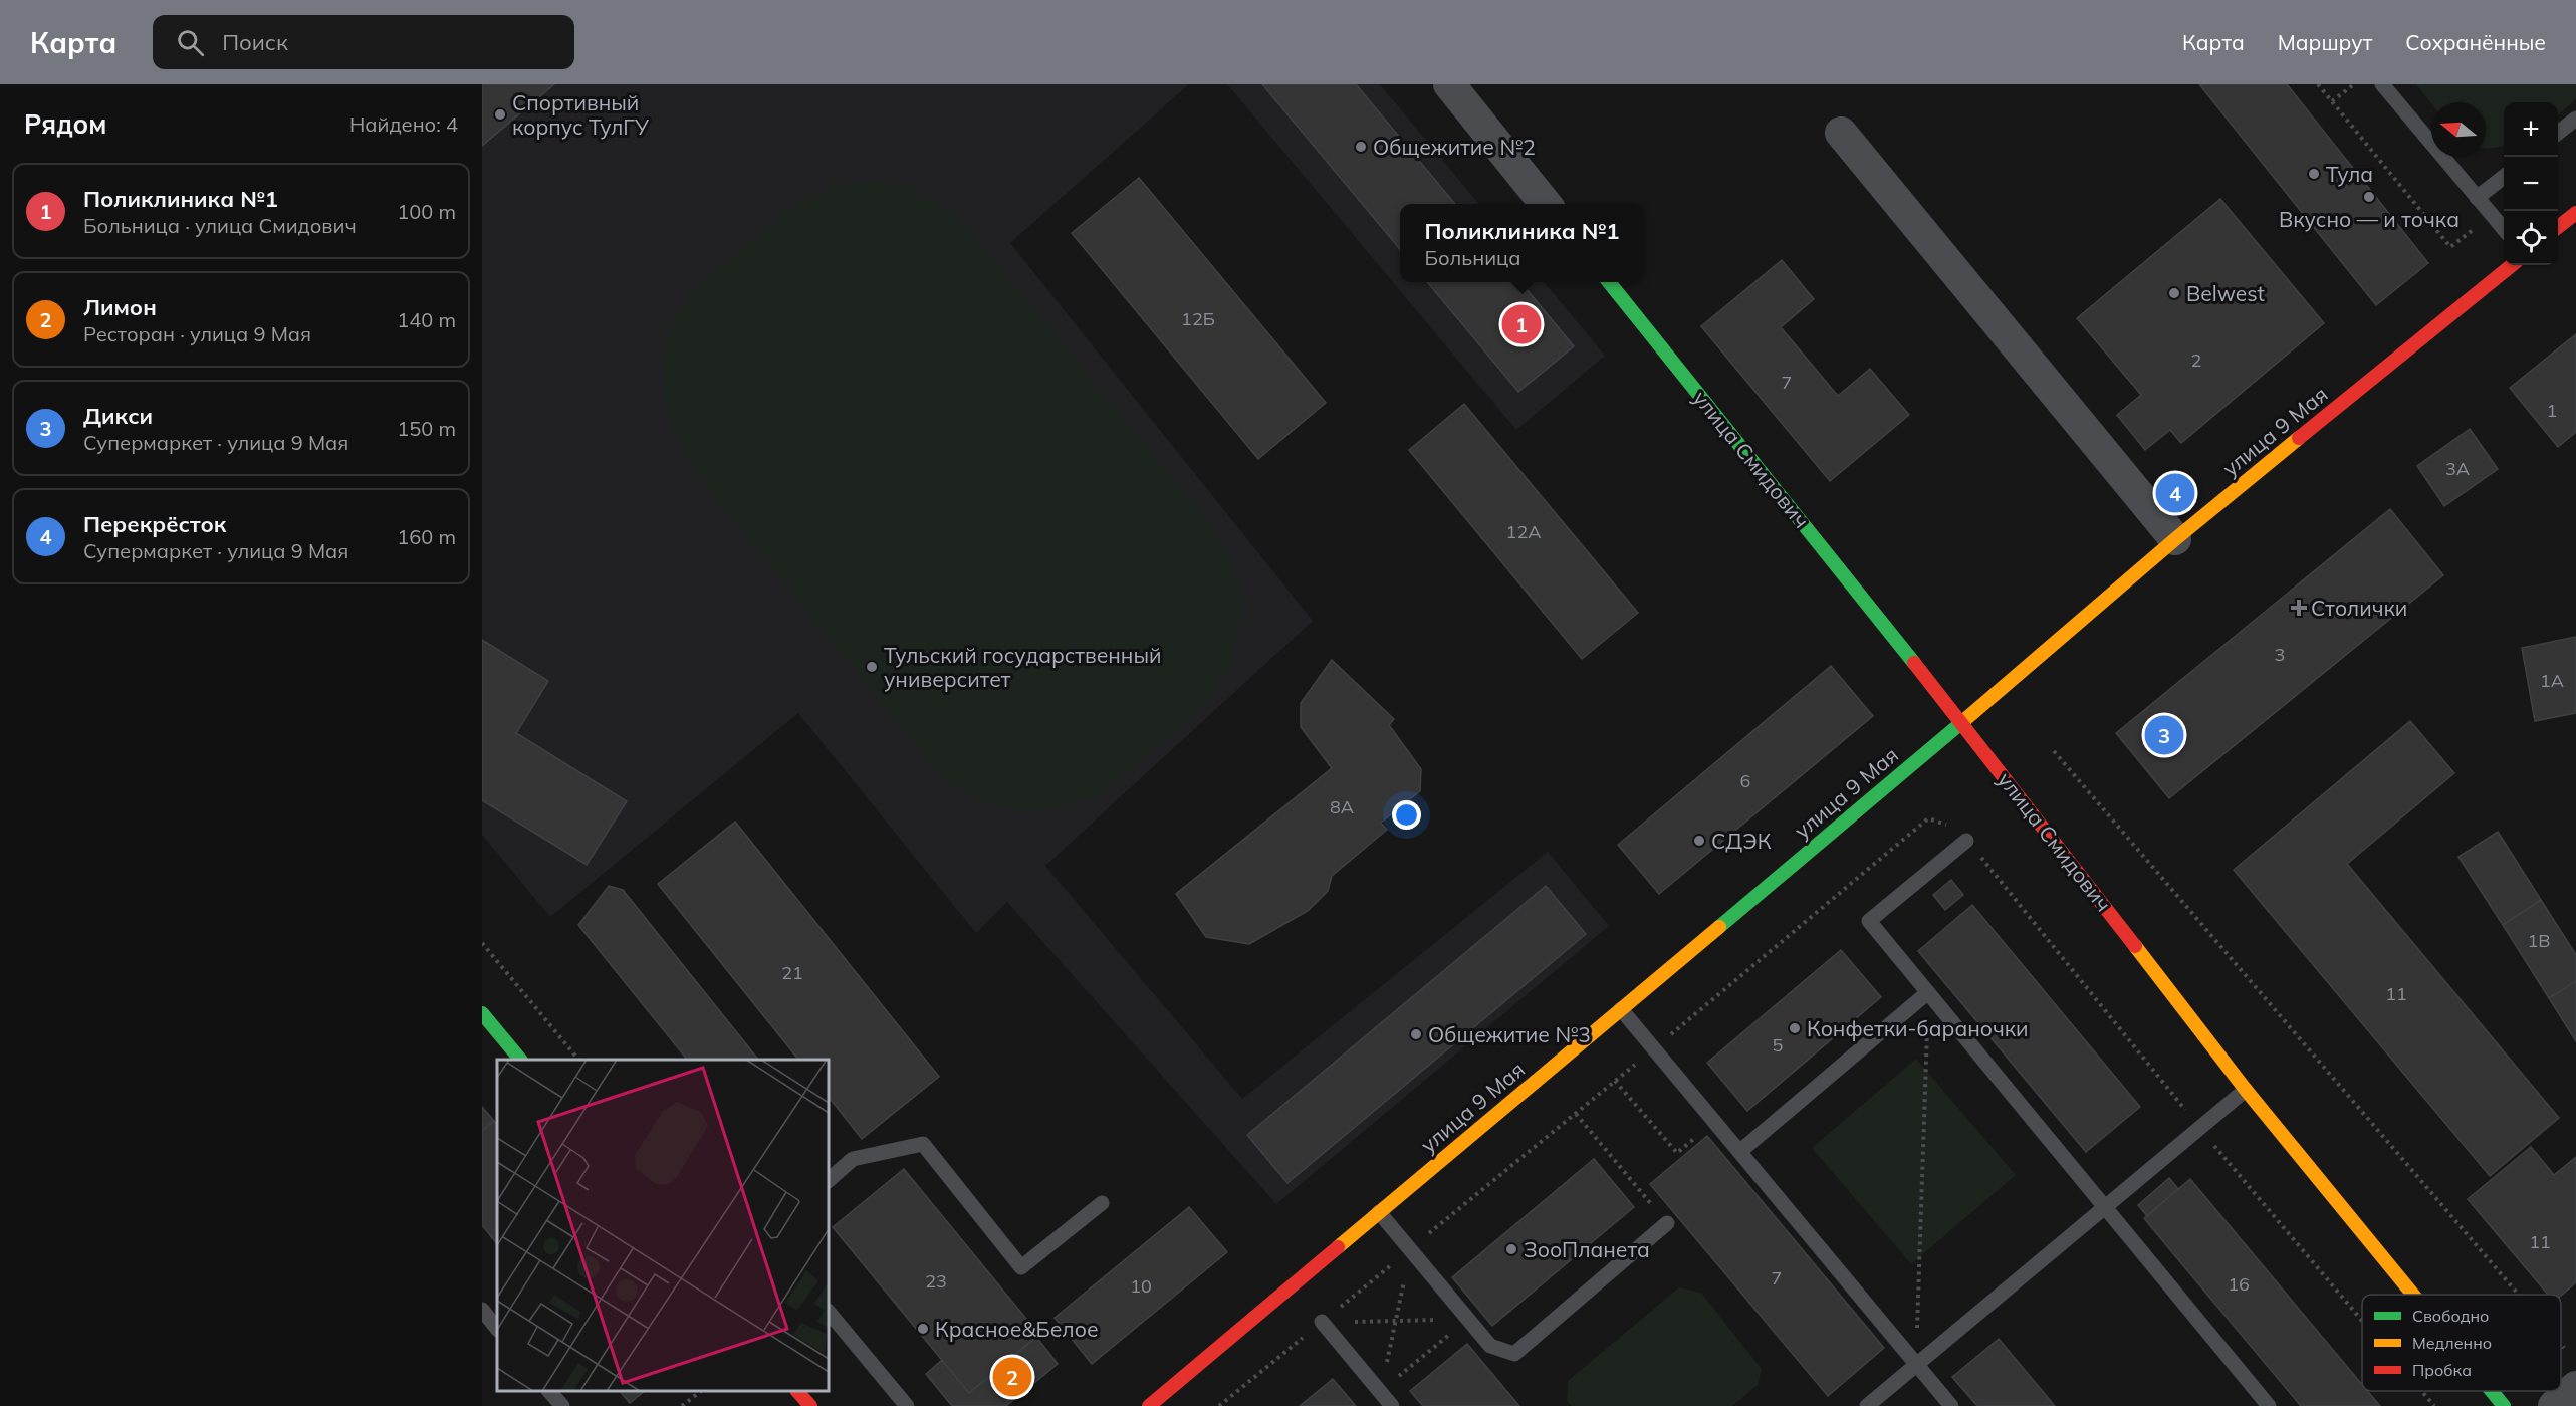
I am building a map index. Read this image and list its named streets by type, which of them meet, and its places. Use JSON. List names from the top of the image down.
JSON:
{
  "streets": {
    "main road": ["улица 9 Мая", "улица Смидович"]
  },
  "crossings": [
    ["улица 9 Мая", "улица Смидович"]
  ],
  "places": {
    "other": [
      "Спортивный корпус ТулГУ",
      "Общежитие №2",
      "Тула",
      "Вкусно — и точка",
      "Belwest",
      "Тульский государственный университет",
      "СДЭК",
      "Конфетки-бараночки",
      "Общежитие №3",
      "ЗооПланета",
      "Красное&Белое"
    ],
    "health": ["Столички"]
  },
  "house_numbers": [
    "12Б",
    "2",
    "7",
    "1",
    "3А",
    "12А",
    "3",
    "1А",
    "6",
    "8А",
    "1В",
    "21",
    "11",
    "5",
    "11",
    "7",
    "23",
    "16",
    "10"
  ],
  "legend": ["Свободно", "Медленно", "Пробка"],
  "north": "left",
  "page": {
    "header": "Карта",
    "search": "Поиск",
    "nav": ["Карта", "Маршрут", "Сохранённые"],
    "heading": ["Рядом", "Найдено: 4"],
    "map_buttons": ["+", "−"],
    "list": [
      {
        "mark": "1",
        "name": "Поликлиника №1",
        "note": "Больница · улица Смидович",
        "value": "100 m"
      },
      {
        "mark": "2",
        "name": "Лимон",
        "note": "Ресторан · улица 9 Мая",
        "value": "140 m"
      },
      {
        "mark": "3",
        "name": "Дикси",
        "note": "Супермаркет · улица 9 Мая",
        "value": "150 m"
      },
      {
        "mark": "4",
        "name": "Перекрёсток",
        "note": "Супермаркет · улица 9 Мая",
        "value": "160 m"
      }
    ],
    "popup": ["Поликлиника №1", "Больница"],
    "pins": [
      "1",
      "4",
      "3",
      "2"
    ]
  }
}
